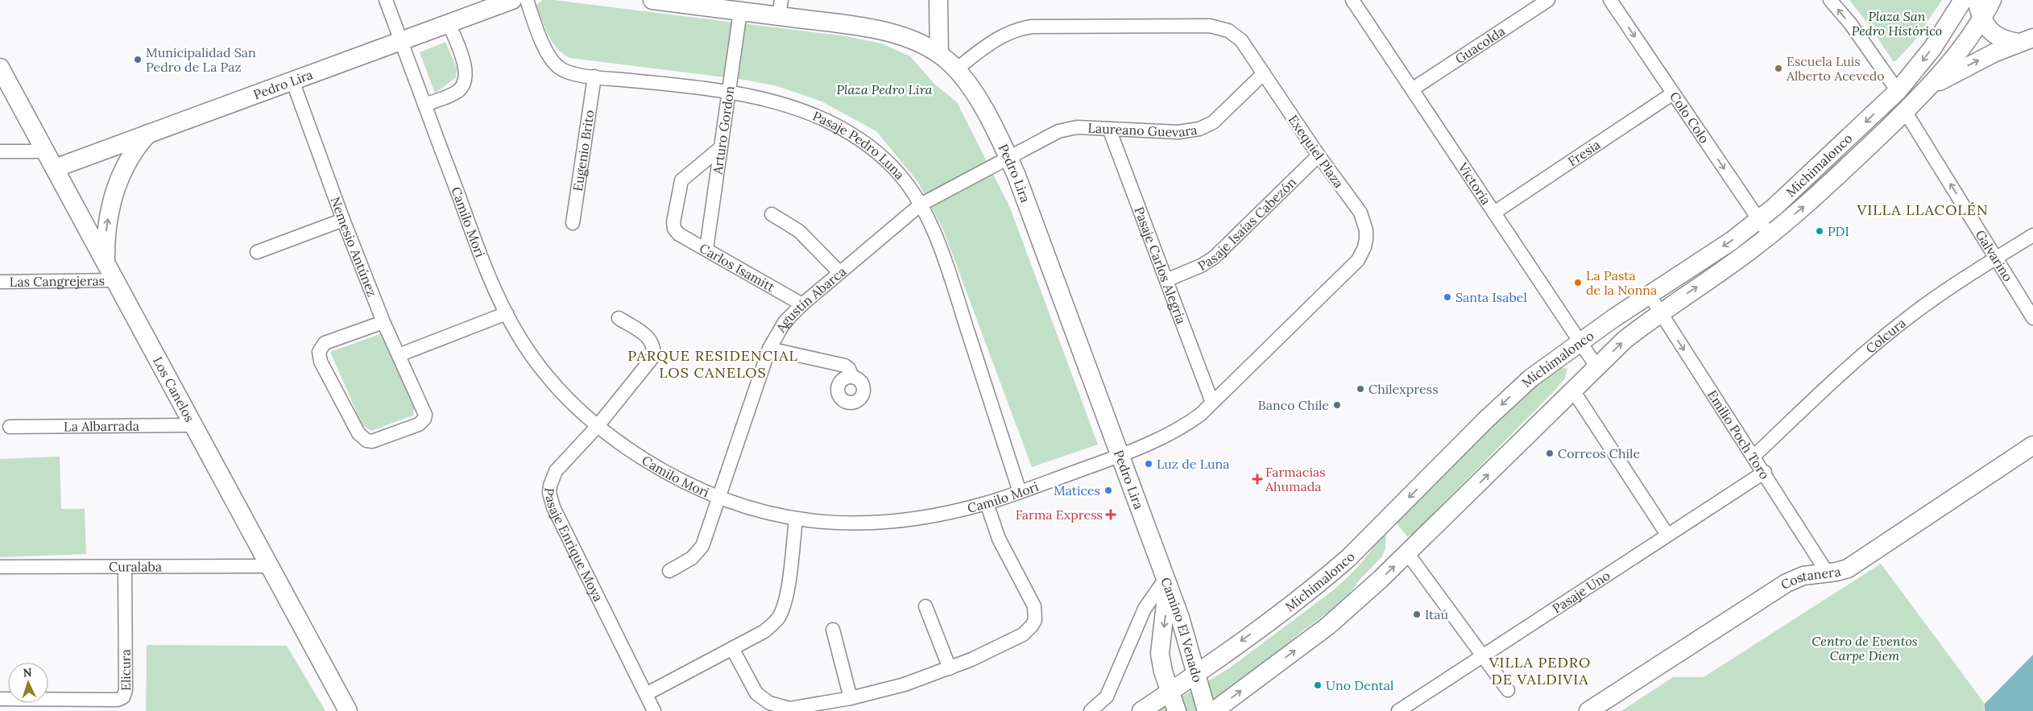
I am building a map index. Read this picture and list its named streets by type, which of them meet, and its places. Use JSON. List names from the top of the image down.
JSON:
{
  "streets": {
    "main road": [
      "Pedro Lira",
      "Michimalonco",
      "Los Canelos",
      "Costanera",
      "Camino El Venado"
    ],
    "street": [
      "Guacolda",
      "Colo Colo",
      "Laureano Guevara",
      "Arturo Gordon",
      "Pasaje Pedro Luna",
      "Eugenio Brito",
      "Exequiel Plaza",
      "Fresia",
      "Victoria",
      "Camilo Mori",
      "Pasaje Isaías Cabezón",
      "Nemesio Antúnez",
      "Galvarino",
      "Pasaje Carlos Alegria",
      "Carlos Isamitt",
      "Las Cangrejeras",
      "Agustín Abarca",
      "Colcura",
      "La Albarrada",
      "Emilio Poch Toro",
      "Pasaje Enrique Moya",
      "Curalaba",
      "Pasaje Uno",
      "Elicura"
    ]
  },
  "crossings": [
    ["Guacolda", "Victoria"],
    ["Pedro Lira", "Laureano Guevara"],
    ["Pedro Lira", "Arturo Gordon"],
    ["Pedro Lira", "Exequiel Plaza"],
    ["Pedro Lira", "Camilo Mori"],
    ["Pedro Lira", "Nemesio Antúnez"],
    ["Pedro Lira", "Agustín Abarca"],
    ["Pedro Lira", "Los Canelos"],
    ["Pedro Lira", "Camino El Venado"],
    ["Colo Colo", "Fresia"],
    ["Colo Colo", "Michimalonco"],
    ["Laureano Guevara", "Exequiel Plaza"],
    ["Laureano Guevara", "Pasaje Carlos Alegria"],
    ["Laureano Guevara", "Agustín Abarca"],
    ["Arturo Gordon", "Pasaje Pedro Luna"],
    ["Arturo Gordon", "Carlos Isamitt"],
    ["Pasaje Pedro Luna", "Eugenio Brito"],
    ["Pasaje Pedro Luna", "Camilo Mori"],
    ["Pasaje Pedro Luna", "Agustín Abarca"],
    ["Exequiel Plaza", "Camilo Mori"],
    ["Exequiel Plaza", "Pasaje Isaías Cabezón"],
    ["Exequiel Plaza", "Pasaje Carlos Alegria"],
    ["Fresia", "Victoria"],
    ["Michimalonco", "Victoria"],
    ["Michimalonco", "Galvarino"],
    ["Michimalonco", "Emilio Poch Toro"],
    ["Michimalonco", "Camino El Venado"],
    ["Camilo Mori", "Agustín Abarca"],
    ["Camilo Mori", "Pasaje Enrique Moya"],
    ["Pasaje Isaías Cabezón", "Pasaje Carlos Alegria"],
    ["Galvarino", "Colcura"],
    ["Carlos Isamitt", "Agustín Abarca"],
    ["Las Cangrejeras", "Los Canelos"],
    ["Colcura", "Emilio Poch Toro"],
    ["Los Canelos", "La Albarrada"],
    ["Los Canelos", "Curalaba"],
    ["Emilio Poch Toro", "Costanera"],
    ["Emilio Poch Toro", "Pasaje Uno"],
    ["Curalaba", "Elicura"]
  ],
  "one_way": ["Colo Colo", "Galvarino"],
  "districts": ["VILLA LLACOLÉN", "PARQUE RESIDENCIAL LOS CANELOS", "VILLA PEDRO DE VALDIVIA"],
  "parks": ["Plaza San Pedro Histórico", "Plaza Pedro Lira", "Centro de Eventos Carpe Diem"],
  "places": {
    "other": [
      "Municipalidad San Pedro de La Paz",
      "Escuela Luis Alberto Acevedo",
      "PDI",
      "La Pasta de la Nonna",
      "Santa Isabel",
      "Chilexpress",
      "Banco Chile",
      "Correos Chile",
      "Luz de Luna",
      "Matices",
      "Itaú",
      "Uno Dental"
    ],
    "health": ["Farmacias Ahumada", "Farma Express"]
  },
  "north": "top"
}
